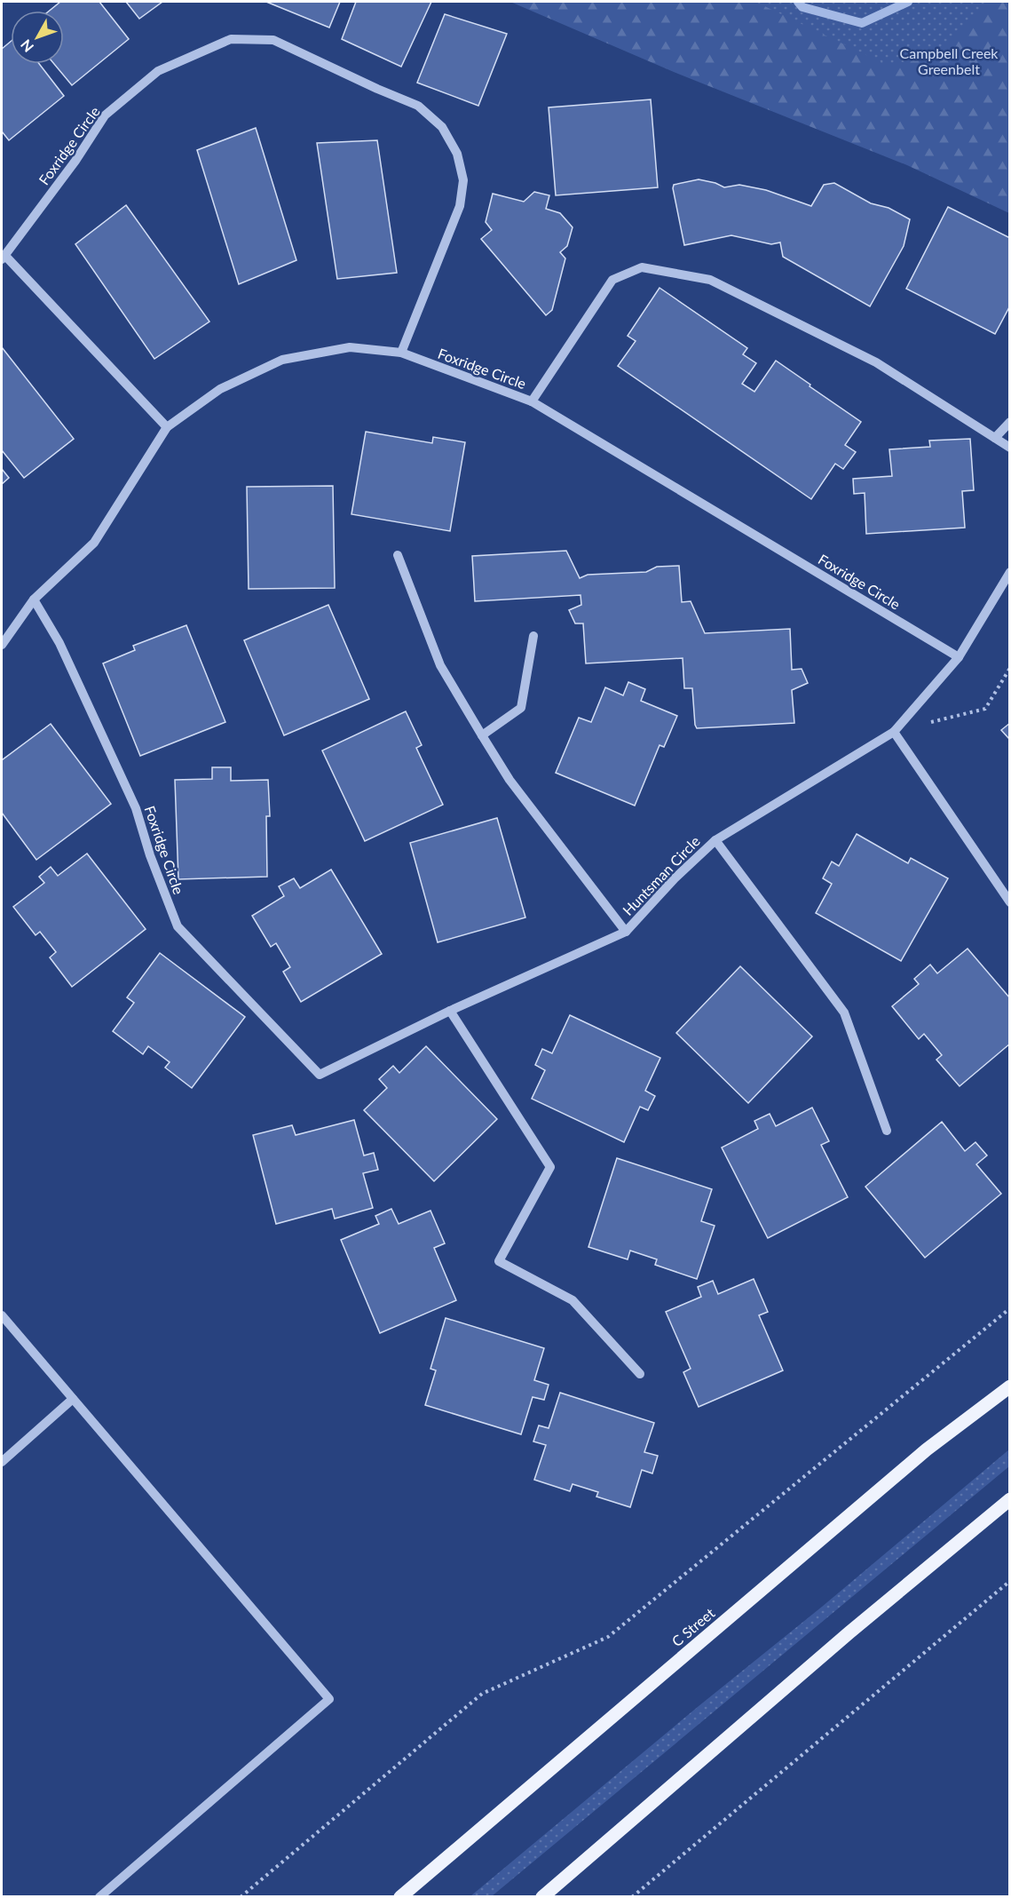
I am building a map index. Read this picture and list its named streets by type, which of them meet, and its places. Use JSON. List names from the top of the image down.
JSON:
{
  "streets": {
    "main road": ["C Street"],
    "street": ["Foxridge Circle", "Huntsman Circle"]
  },
  "crossings": [
    ["Foxridge Circle", "Huntsman Circle"]
  ],
  "parks": ["Campbell Creek Greenbelt"],
  "north": "bottom left"
}
